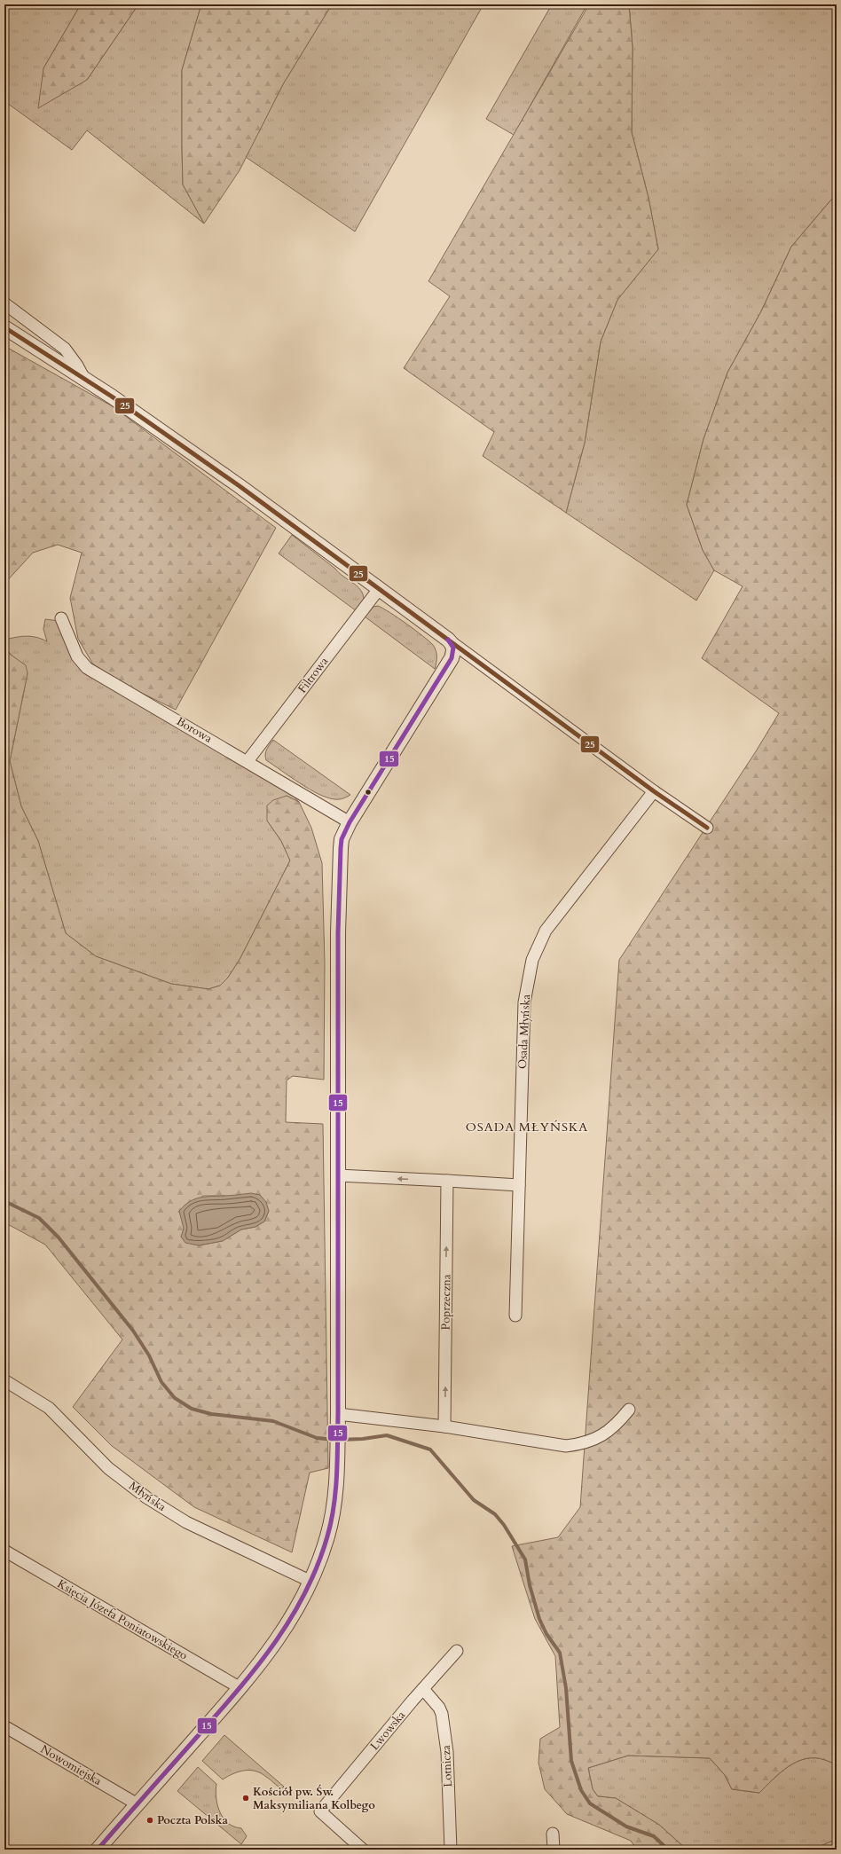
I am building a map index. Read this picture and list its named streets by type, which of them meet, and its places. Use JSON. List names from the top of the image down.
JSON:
{
  "streets": {
    "street": [
      "Filtrowa",
      "Borowa",
      "Osada Młyńska",
      "Poprzeczna",
      "Młyńska",
      "Księcia Józefa Poniatowskiego",
      "Lwowska",
      "Nowomiejska",
      "Lotnicza"
    ]
  },
  "crossings": [
    ["Filtrowa", "Borowa"],
    ["Lwowska", "Lotnicza"]
  ],
  "one_way": ["Poprzeczna"],
  "districts": ["OSADA MŁYŃSKA"],
  "places": ["Kościół pw. Św. Maksymiliana Kolbego", "Poczta Polska"],
  "lines": ["transit line 25", "transit line 15"]
}
